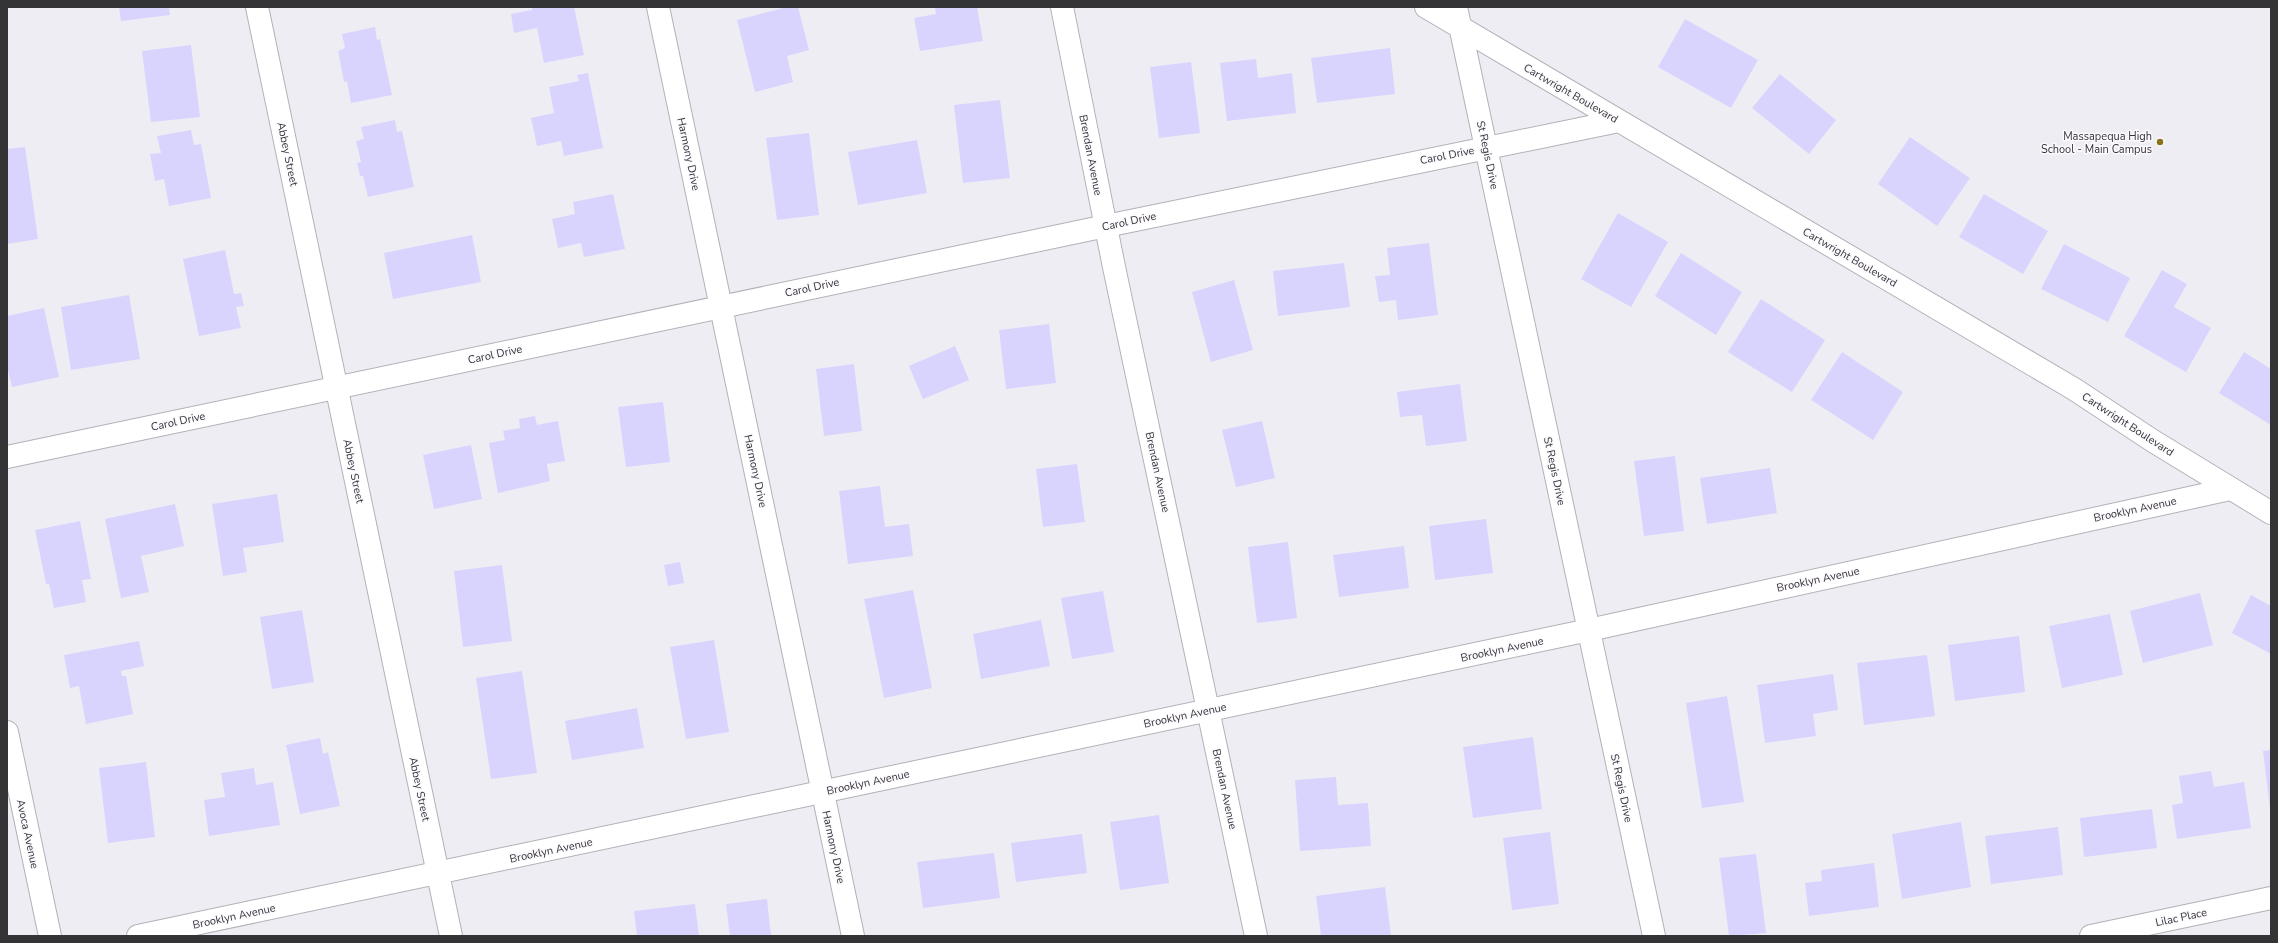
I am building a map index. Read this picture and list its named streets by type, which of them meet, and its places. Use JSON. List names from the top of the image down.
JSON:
{
  "streets": {
    "street": [
      "Cartwright Boulevard",
      "Abbey Street",
      "Harmony Drive",
      "Brendan Avenue",
      "Carol Drive",
      "St Regis Drive",
      "Brooklyn Avenue",
      "Avoca Avenue",
      "Lilac Place"
    ]
  },
  "crossings": [
    ["Cartwright Boulevard", "Carol Drive"],
    ["Cartwright Boulevard", "St Regis Drive"],
    ["Cartwright Boulevard", "Brooklyn Avenue"],
    ["Abbey Street", "Carol Drive"],
    ["Abbey Street", "Brooklyn Avenue"],
    ["Harmony Drive", "Carol Drive"],
    ["Harmony Drive", "Brooklyn Avenue"],
    ["Brendan Avenue", "Carol Drive"],
    ["Brendan Avenue", "Brooklyn Avenue"],
    ["Carol Drive", "St Regis Drive"],
    ["St Regis Drive", "Brooklyn Avenue"]
  ],
  "places": ["Massapequa High School - Main Campus"]
}
